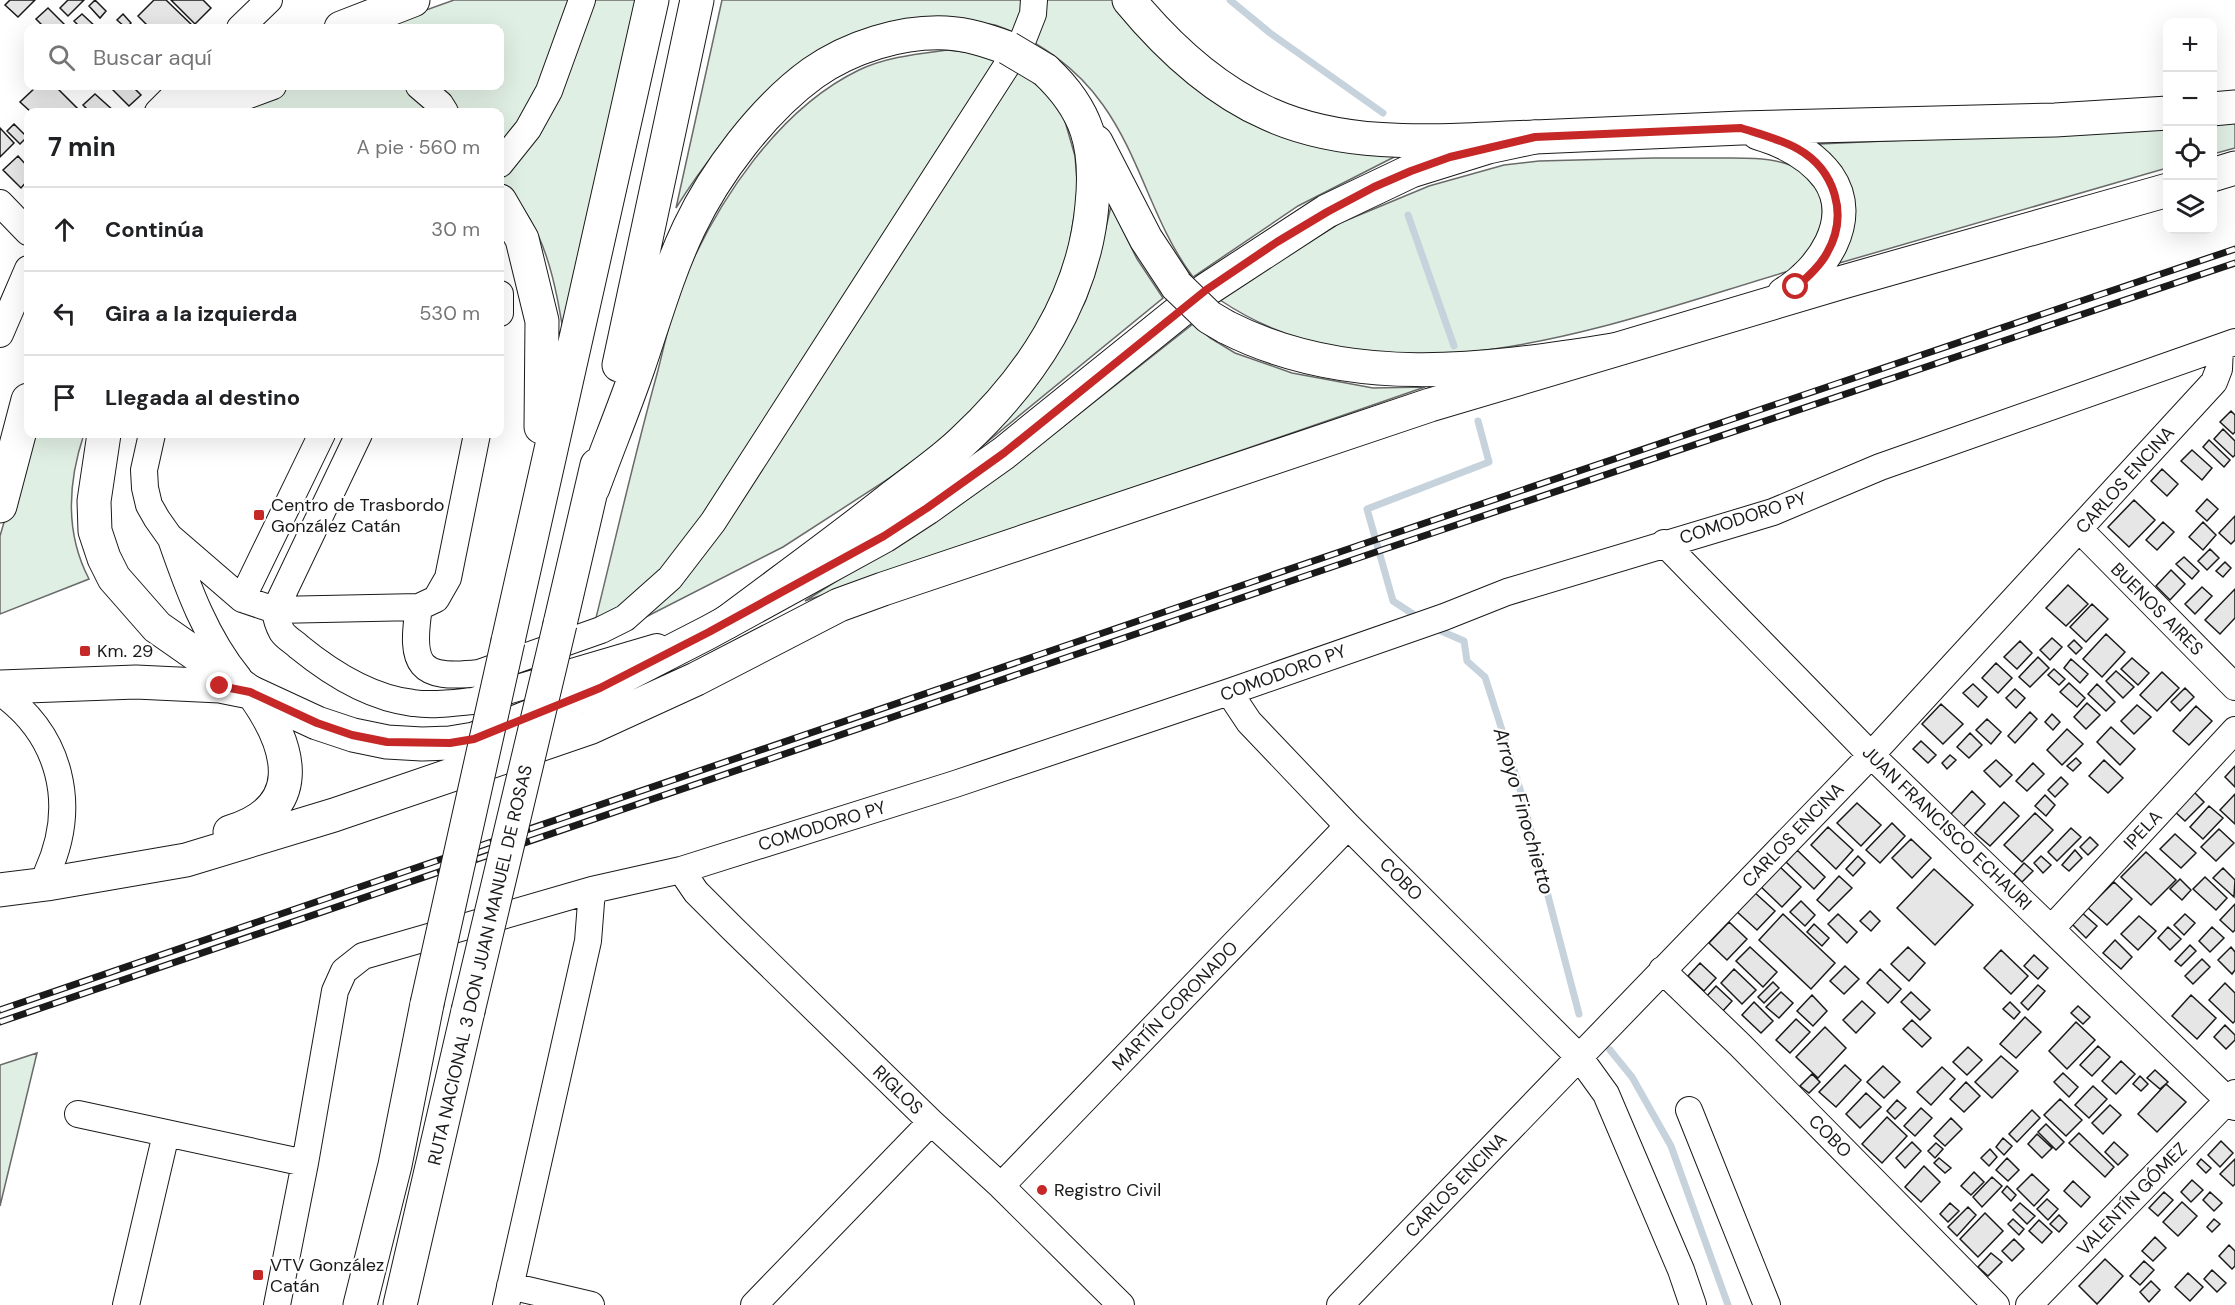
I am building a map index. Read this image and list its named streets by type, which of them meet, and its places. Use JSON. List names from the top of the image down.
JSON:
{
  "streets": {
    "main road": ["RUTA NACIONAL 3 DON JUAN MANUEL DE ROSAS"],
    "street": [
      "CARLOS ENCINA",
      "COMODORO PY",
      "BUENOS AIRES",
      "JUAN FRANCISCO ECHAURI",
      "IPELA",
      "COBO",
      "MARTÍN CORONADO",
      "RIGLOS",
      "VALENTÍN GÓMEZ"
    ]
  },
  "crossings": [
    ["CARLOS ENCINA", "COMODORO PY"],
    ["CARLOS ENCINA", "BUENOS AIRES"],
    ["CARLOS ENCINA", "JUAN FRANCISCO ECHAURI"],
    ["CARLOS ENCINA", "COBO"],
    ["COMODORO PY", "JUAN FRANCISCO ECHAURI"],
    ["COMODORO PY", "COBO"],
    ["COMODORO PY", "RIGLOS"],
    ["JUAN FRANCISCO ECHAURI", "IPELA"],
    ["JUAN FRANCISCO ECHAURI", "VALENTÍN GÓMEZ"],
    ["COBO", "MARTÍN CORONADO"],
    ["MARTÍN CORONADO", "RIGLOS"]
  ],
  "water": ["Arroyo Finochietto"],
  "places": {
    "transit": ["Centro de Trasbordo González Catán", "Km. 29", "VTV González Catán"],
    "other": ["Registro Civil"]
  },
  "page": {
    "map_buttons": ["+", "−"],
    "search": "Buscar aquí",
    "heading": ["7 min", "A pie · 560 m"],
    "list": [
      ["Continúa", "30 m"],
      ["Gira a la izquierda", "530 m"],
      "Llegada al destino"
    ]
  }
}
